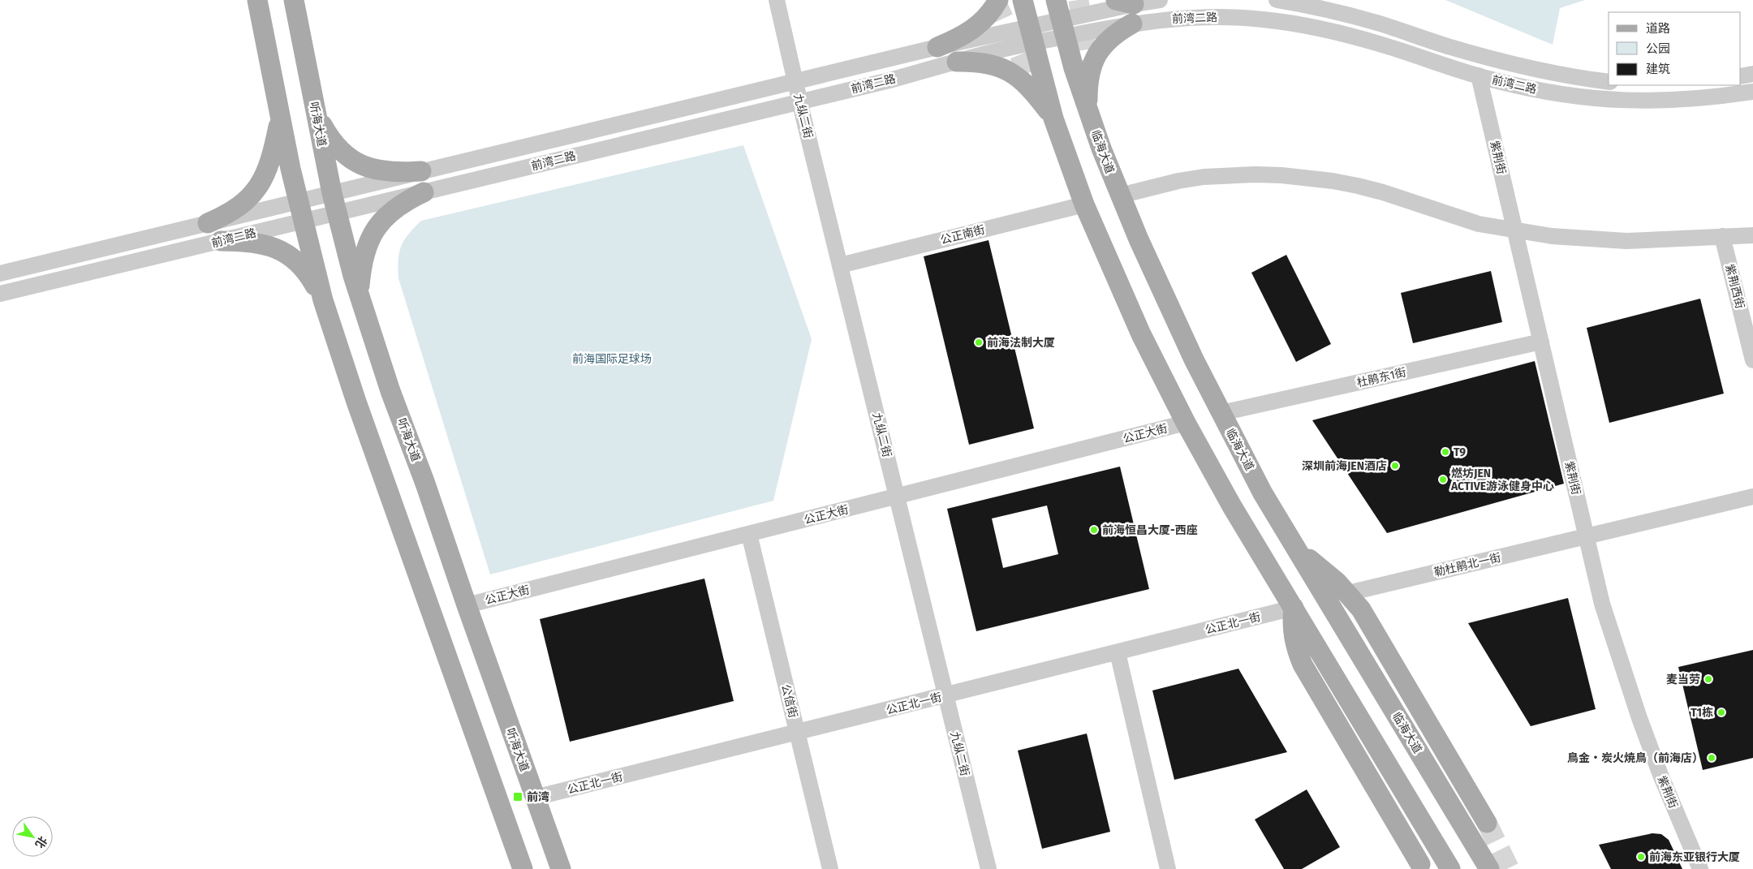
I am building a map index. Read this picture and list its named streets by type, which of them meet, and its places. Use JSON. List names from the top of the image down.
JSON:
{
  "streets": {
    "main road": ["听海大道", "临海大道"],
    "street": [
      "前湾二路",
      "九纵二街",
      "紫荆街",
      "公正南街",
      "紫荆西街",
      "杜鹃东1街",
      "公正大街",
      "勒杜鹃北一街",
      "公正北一街",
      "公信街"
    ]
  },
  "crossings": [
    ["前湾二路", "九纵二街"],
    ["前湾二路", "听海大道"],
    ["前湾二路", "临海大道"],
    ["前湾二路", "紫荆街"],
    ["九纵二街", "公正南街"],
    ["九纵二街", "公正大街"],
    ["九纵二街", "公正北一街"],
    ["听海大道", "公正大街"],
    ["听海大道", "公正北一街"],
    ["临海大道", "杜鹃东1街"],
    ["紫荆街", "杜鹃东1街"],
    ["紫荆街", "勒杜鹃北一街"],
    ["公正大街", "公信街"],
    ["公正北一街", "公信街"]
  ],
  "parks": ["前海国际足球场"],
  "places": {
    "other": [
      "前海法制大厦",
      "T9",
      "深圳前海JEN酒店",
      "燃坊JEN ACTIVE游泳健身中心",
      "前海恒昌大厦-西座",
      "麦当劳",
      "T1栋",
      "鳥金・炭火焼鳥（前海店）",
      "前海东亚银行大厦"
    ],
    "transit": ["前湾"]
  },
  "legend": ["道路", "公园", "建筑"],
  "north": "bottom right"
}
